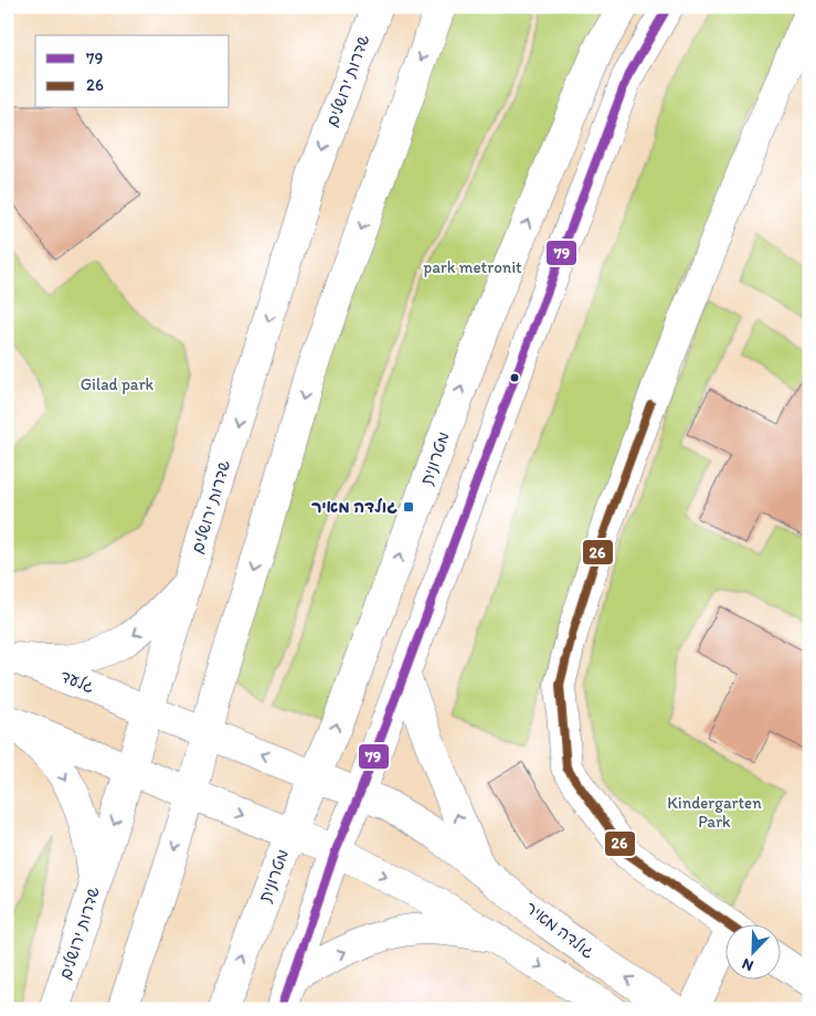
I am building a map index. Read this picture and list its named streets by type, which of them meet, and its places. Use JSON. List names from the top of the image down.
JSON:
{
  "streets": {
    "main road": [
      "שדרות ירושלים",
      "מטרונית",
      "גלעד",
      "גולדה מאיר"
    ]
  },
  "crossings": [
    ["שדרות ירושלים", "גלעד"],
    ["שדרות ירושלים", "גולדה מאיר"],
    ["מטרונית", "גולדה מאיר"],
    ["גלעד", "גולדה מאיר"]
  ],
  "parks": ["park metronit", "Gilad park", "Kindergarten Park"],
  "places": {
    "transit": ["גולדה מאיר"]
  },
  "lines": ["transit line 79", "transit line 26"],
  "legend": ["79", "26"],
  "north": "bottom left"
}
